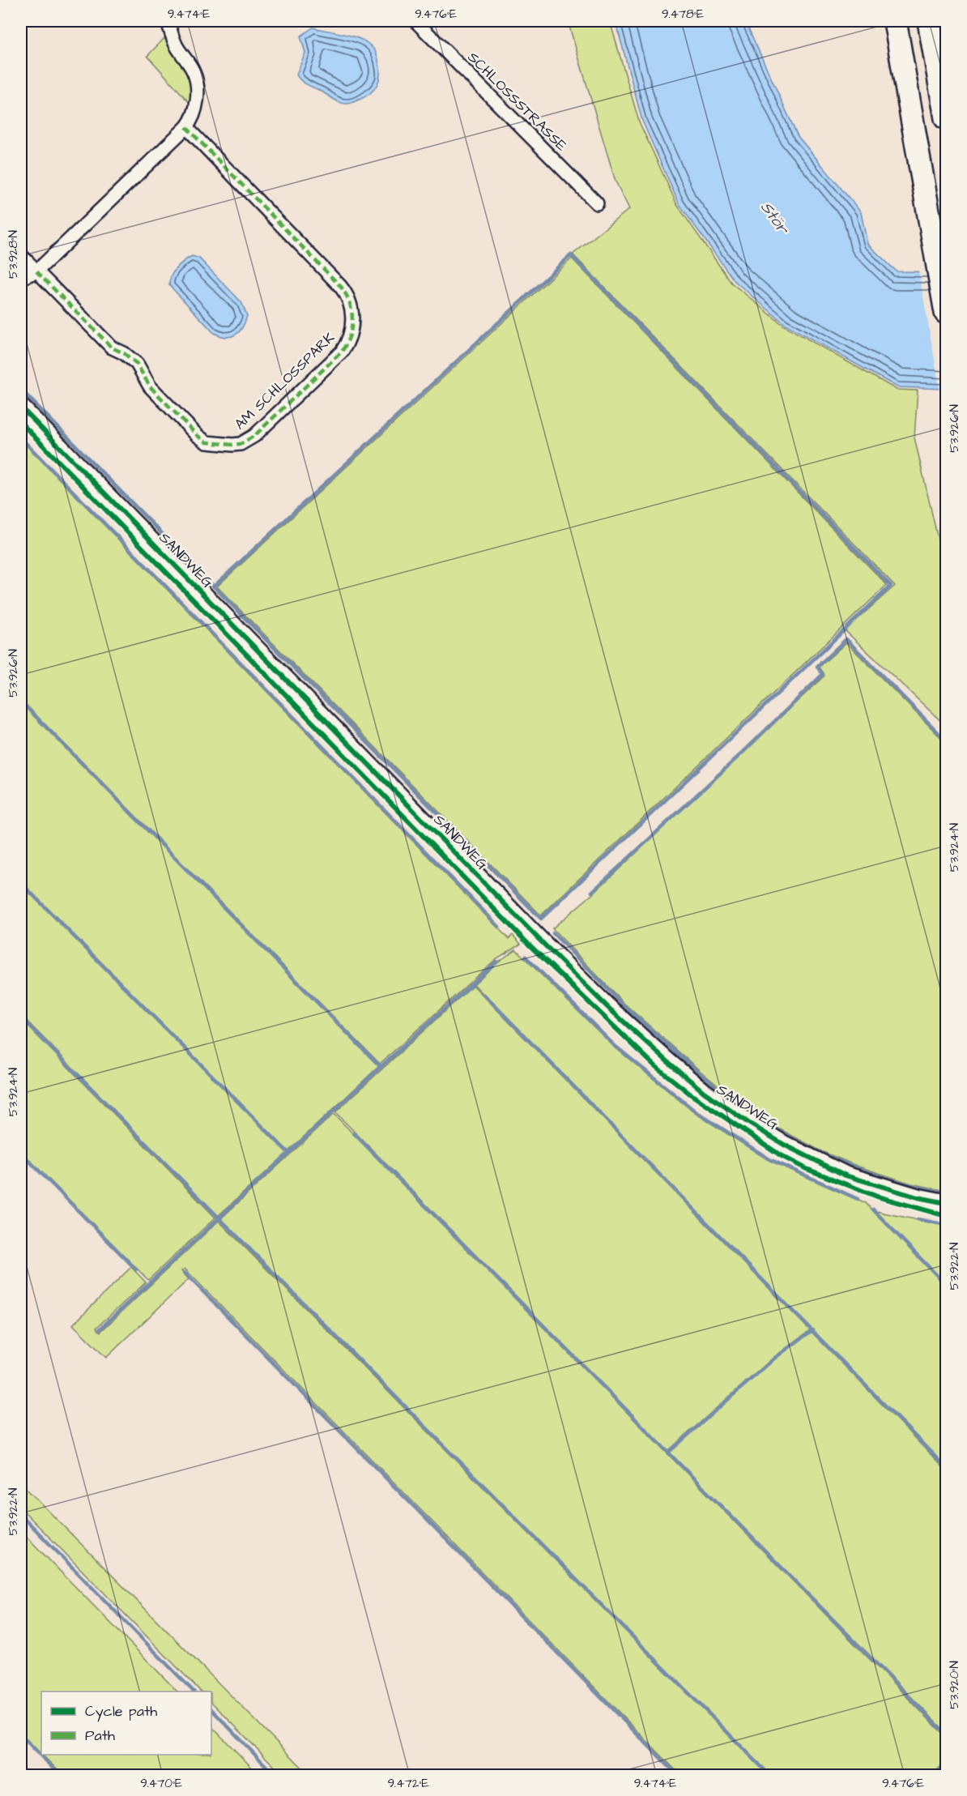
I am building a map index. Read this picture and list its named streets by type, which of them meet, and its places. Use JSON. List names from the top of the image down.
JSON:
{
  "streets": {
    "street": ["SCHLOSSSTRASSE", "AM SCHLOSSPARK", "SANDWEG"]
  },
  "water": ["Stör"],
  "legend": ["Cycle path", "Path"],
  "coordinates": [
    "9.474°E",
    "9.476°E",
    "9.478°E",
    "53.928°N",
    "53.926°N",
    "53.924°N",
    "53.922°N",
    "53.920°N",
    "9.470°E",
    "9.472°E"
  ]
}
